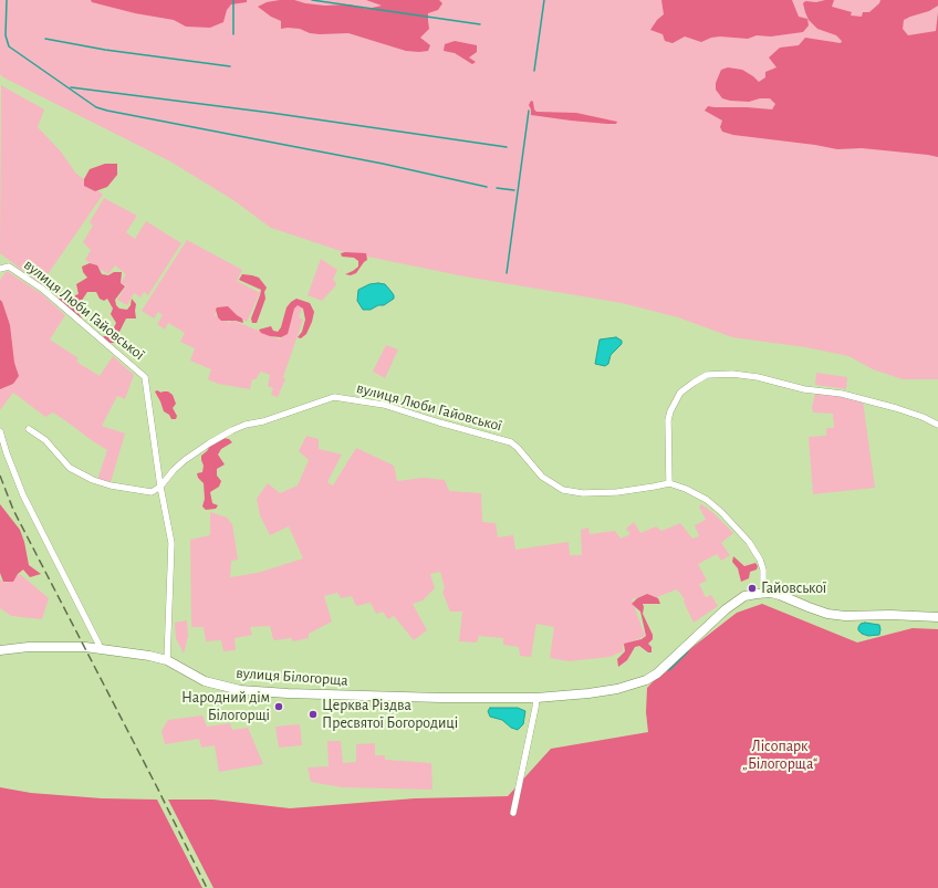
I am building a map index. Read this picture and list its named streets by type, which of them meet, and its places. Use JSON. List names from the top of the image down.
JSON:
{
  "streets": {
    "street": ["вулиця Люби Гайовської", "вулиця Білогорща"]
  },
  "crossings": [
    ["вулиця Люби Гайовської", "вулиця Білогорща"]
  ],
  "parks": ["Лісопарк „Білогорща“"],
  "places": ["Гайовської", "Народний дім Білогорщі", "Церква Різдва Пресвятої Богородиці"]
}
